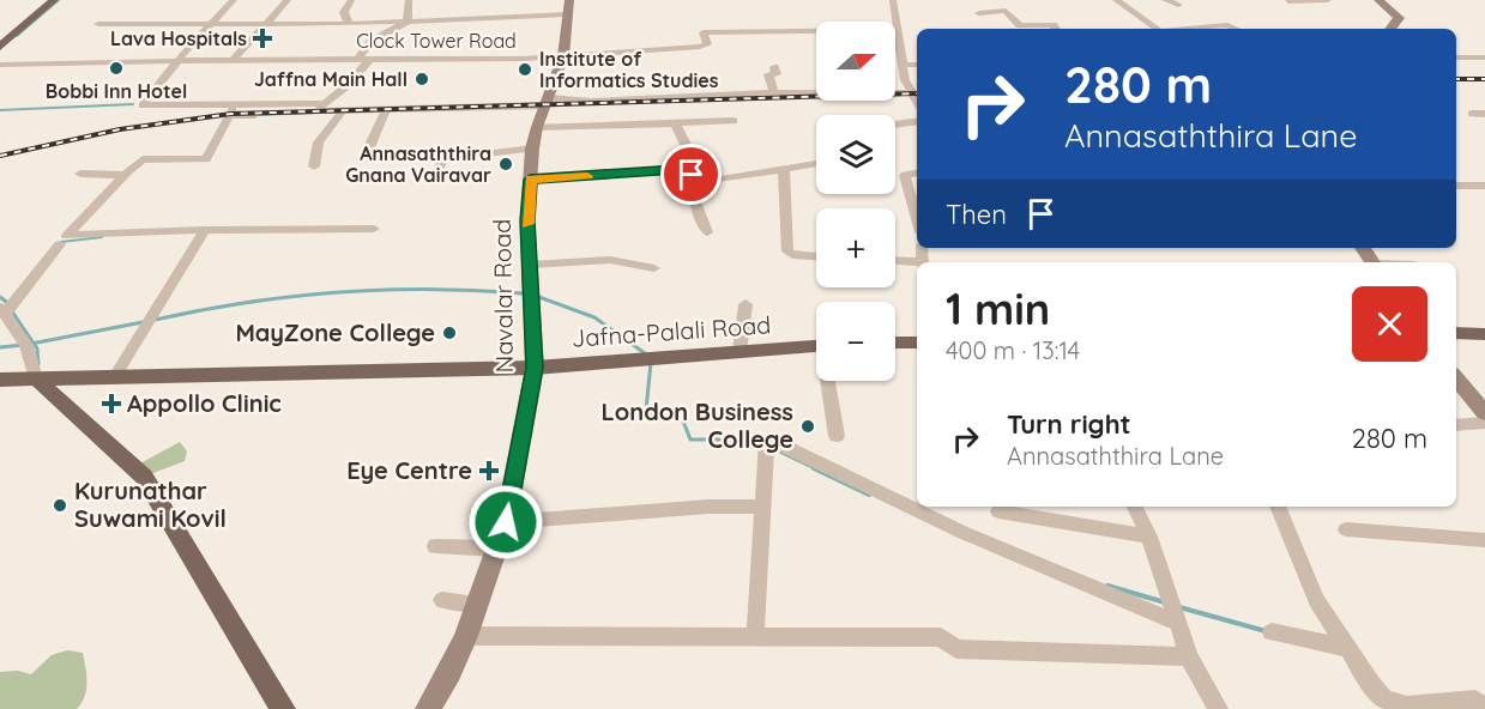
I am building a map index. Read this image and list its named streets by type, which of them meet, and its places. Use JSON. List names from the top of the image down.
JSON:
{
  "streets": {
    "main road": ["Jafna-Palali Road"],
    "street": ["Clock Tower Road", "Navalar Road"]
  },
  "crossings": [
    ["Clock Tower Road", "Navalar Road"],
    ["Navalar Road", "Jafna-Palali Road"]
  ],
  "places": {
    "health": ["Lava Hospitals", "Appollo Clinic", "Eye Centre"],
    "other": [
      "Bobbi Inn Hotel",
      "Institute of Informatics Studies",
      "Jaffna Main Hall",
      "Annasaththira Gnana Vairavar",
      "MayZone College",
      "London Business College",
      "Kurunathar Suwami Kovil"
    ]
  },
  "north": "right",
  "page": {
    "map_buttons": ["+", "−"],
    "turn": ["280 m", "Annasaththira Lane"],
    "then": "Then",
    "heading": ["1 min", "400 m · 13:14"],
    "list": [
      {
        "name": "Turn right",
        "note": "Annasaththira Lane",
        "value": "280 m"
      }
    ]
  }
}
